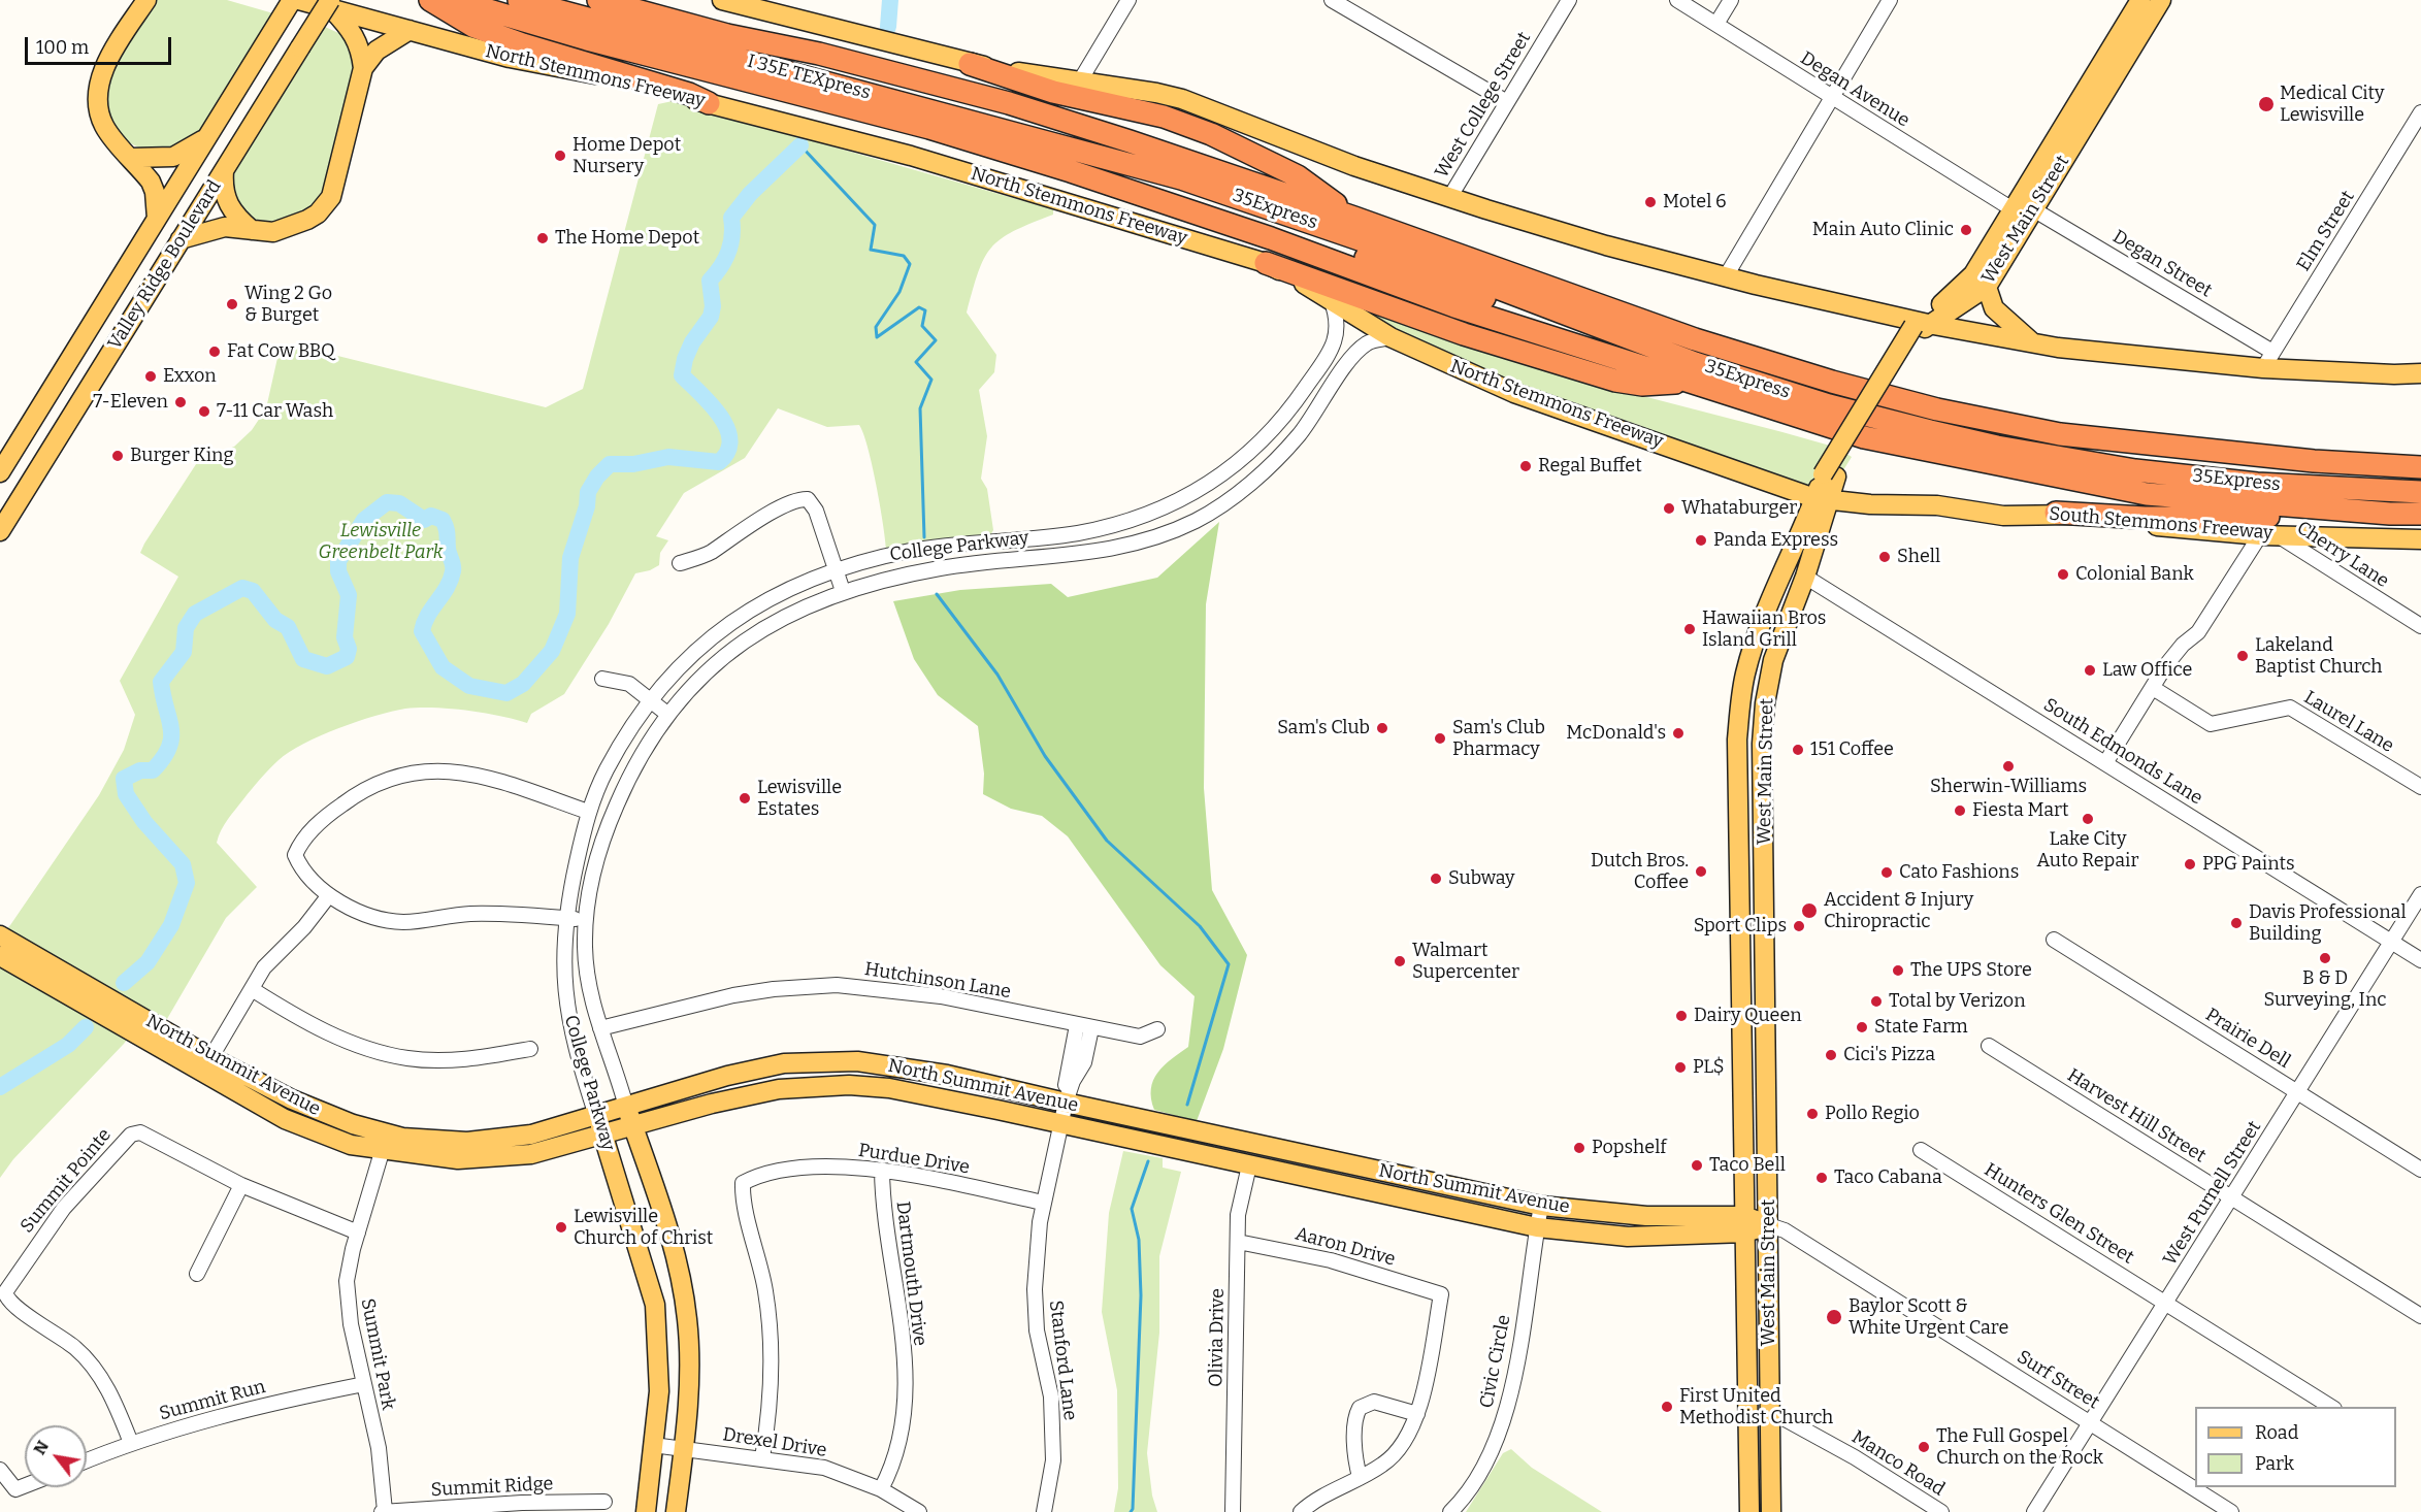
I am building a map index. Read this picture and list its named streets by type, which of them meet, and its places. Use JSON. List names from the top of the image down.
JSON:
{
  "streets": {
    "highway": [
      "North Stemmons Freeway",
      "I 35E TEXpress",
      "35Express",
      "South Stemmons Freeway"
    ],
    "main road": [
      "West Main Street",
      "Valley Ridge Boulevard",
      "College Parkway",
      "North Summit Avenue"
    ],
    "street": [
      "Degan Avenue",
      "West College Street",
      "Elm Street",
      "Degan Street",
      "Cherry Lane",
      "Laurel Lane",
      "South Edmonds Lane",
      "Hutchinson Lane",
      "Prairie Dell",
      "Harvest Hill Street",
      "Purdue Drive",
      "Summit Pointe",
      "West Purnell Street",
      "Hunters Glen Street",
      "Aaron Drive",
      "Dartmouth Drive",
      "Olivia Drive",
      "Summit Park",
      "Stanford Lane",
      "Civic Circle",
      "Surf Street",
      "Summit Run",
      "Drexel Drive",
      "Manco Road",
      "Summit Ridge"
    ]
  },
  "crossings": [
    ["North Stemmons Freeway", "West Main Street"],
    ["North Stemmons Freeway", "Valley Ridge Boulevard"],
    ["North Stemmons Freeway", "South Stemmons Freeway"],
    ["North Stemmons Freeway", "College Parkway"],
    ["I 35E TEXpress", "35Express"],
    ["Degan Avenue", "West Main Street"],
    ["West Main Street", "Degan Street"],
    ["West Main Street", "South Stemmons Freeway"],
    ["West Main Street", "South Edmonds Lane"],
    ["West Main Street", "North Summit Avenue"],
    ["West Main Street", "Surf Street"],
    ["West Main Street", "Manco Road"],
    ["Elm Street", "Degan Street"],
    ["South Stemmons Freeway", "Cherry Lane"],
    ["College Parkway", "Hutchinson Lane"],
    ["College Parkway", "North Summit Avenue"],
    ["College Parkway", "Drexel Drive"],
    ["South Edmonds Lane", "West Purnell Street"],
    ["Hutchinson Lane", "Stanford Lane"],
    ["Prairie Dell", "West Purnell Street"],
    ["North Summit Avenue", "Olivia Drive"],
    ["North Summit Avenue", "Summit Park"],
    ["North Summit Avenue", "Stanford Lane"],
    ["North Summit Avenue", "Civic Circle"],
    ["North Summit Avenue", "Surf Street"],
    ["Harvest Hill Street", "West Purnell Street"],
    ["Purdue Drive", "Dartmouth Drive"],
    ["Purdue Drive", "Stanford Lane"],
    ["Purdue Drive", "Drexel Drive"],
    ["Summit Pointe", "Summit Park"],
    ["Summit Pointe", "Summit Run"],
    ["West Purnell Street", "Hunters Glen Street"],
    ["West Purnell Street", "Surf Street"],
    ["Aaron Drive", "Olivia Drive"],
    ["Dartmouth Drive", "Drexel Drive"],
    ["Summit Park", "Summit Run"],
    ["Summit Park", "Summit Ridge"]
  ],
  "parks": ["Lewisville Greenbelt Park"],
  "places": [
    "Medical City Lewisville",
    "Home Depot Nursery",
    "Motel 6",
    "Main Auto Clinic",
    "The Home Depot",
    "Wing 2 Go & Burget",
    "Fat Cow BBQ",
    "Exxon",
    "7-Eleven",
    "7-11 Car Wash",
    "Burger King",
    "Regal Buffet",
    "Whataburger",
    "Panda Express",
    "Shell",
    "Colonial Bank",
    "Hawaiian Bros Island Grill",
    "Lakeland Baptist Church",
    "Law Office",
    "Sam's Club",
    "McDonald's",
    "Sam's Club Pharmacy",
    "151 Coffee",
    "Sherwin-Williams",
    "Lewisville Estates",
    "Fiesta Mart",
    "Lake City Auto Repair",
    "PPG Paints",
    "Dutch Bros. Coffee",
    "Cato Fashions",
    "Subway",
    "Accident & Injury Chiropractic",
    "Davis Professional Building",
    "Sport Clips",
    "B & D Surveying, Inc",
    "Walmart Supercenter",
    "The UPS Store",
    "Total by Verizon",
    "Dairy Queen",
    "State Farm",
    "Cici's Pizza",
    "PL$",
    "Pollo Regio",
    "Popshelf",
    "Taco Bell",
    "Taco Cabana",
    "Lewisville Church of Christ",
    "Baylor Scott & White Urgent Care",
    "First United Methodist Church",
    "The Full Gospel Church on the Rock"
  ],
  "legend": ["Road", "Park"],
  "scale_bar": "100 m",
  "north": "top left"
}
